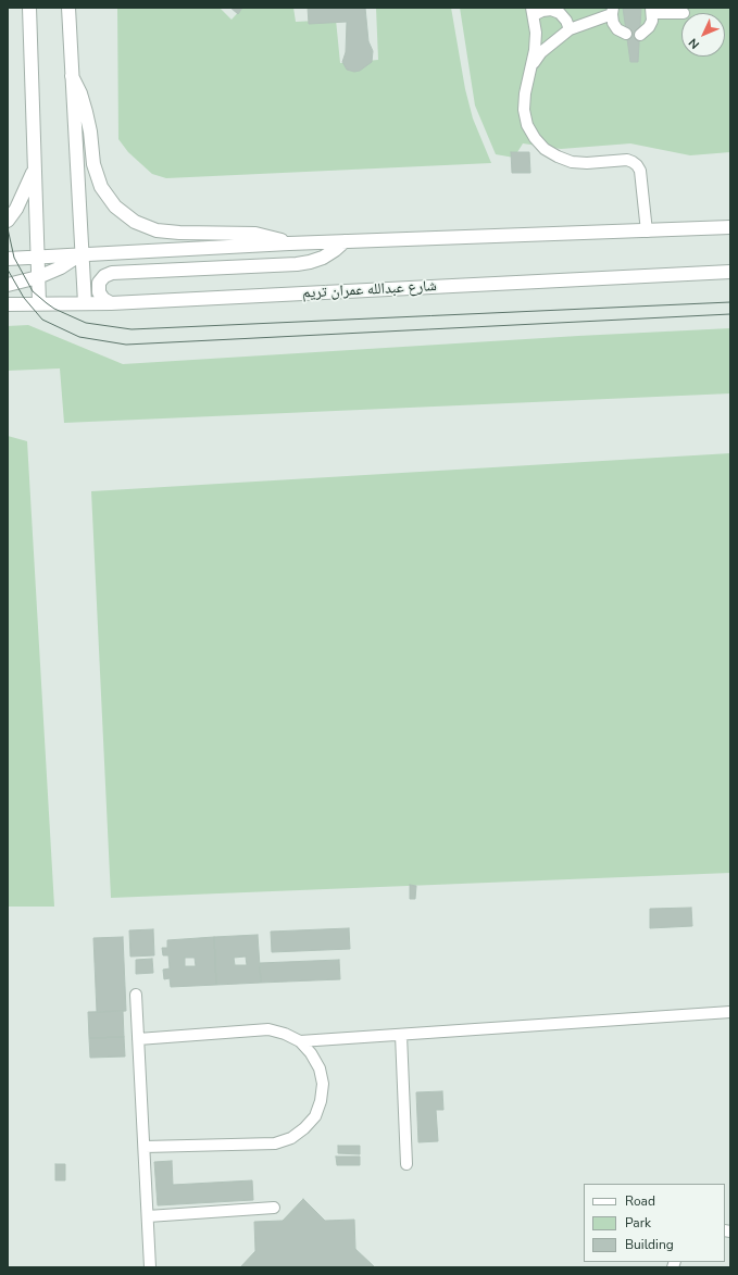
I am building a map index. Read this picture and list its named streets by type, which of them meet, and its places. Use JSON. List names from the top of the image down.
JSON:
{
  "streets": {
    "street": ["شارع عبدالله عمران تريم"]
  },
  "legend": ["Road", "Park", "Building"],
  "north": "bottom left"
}
